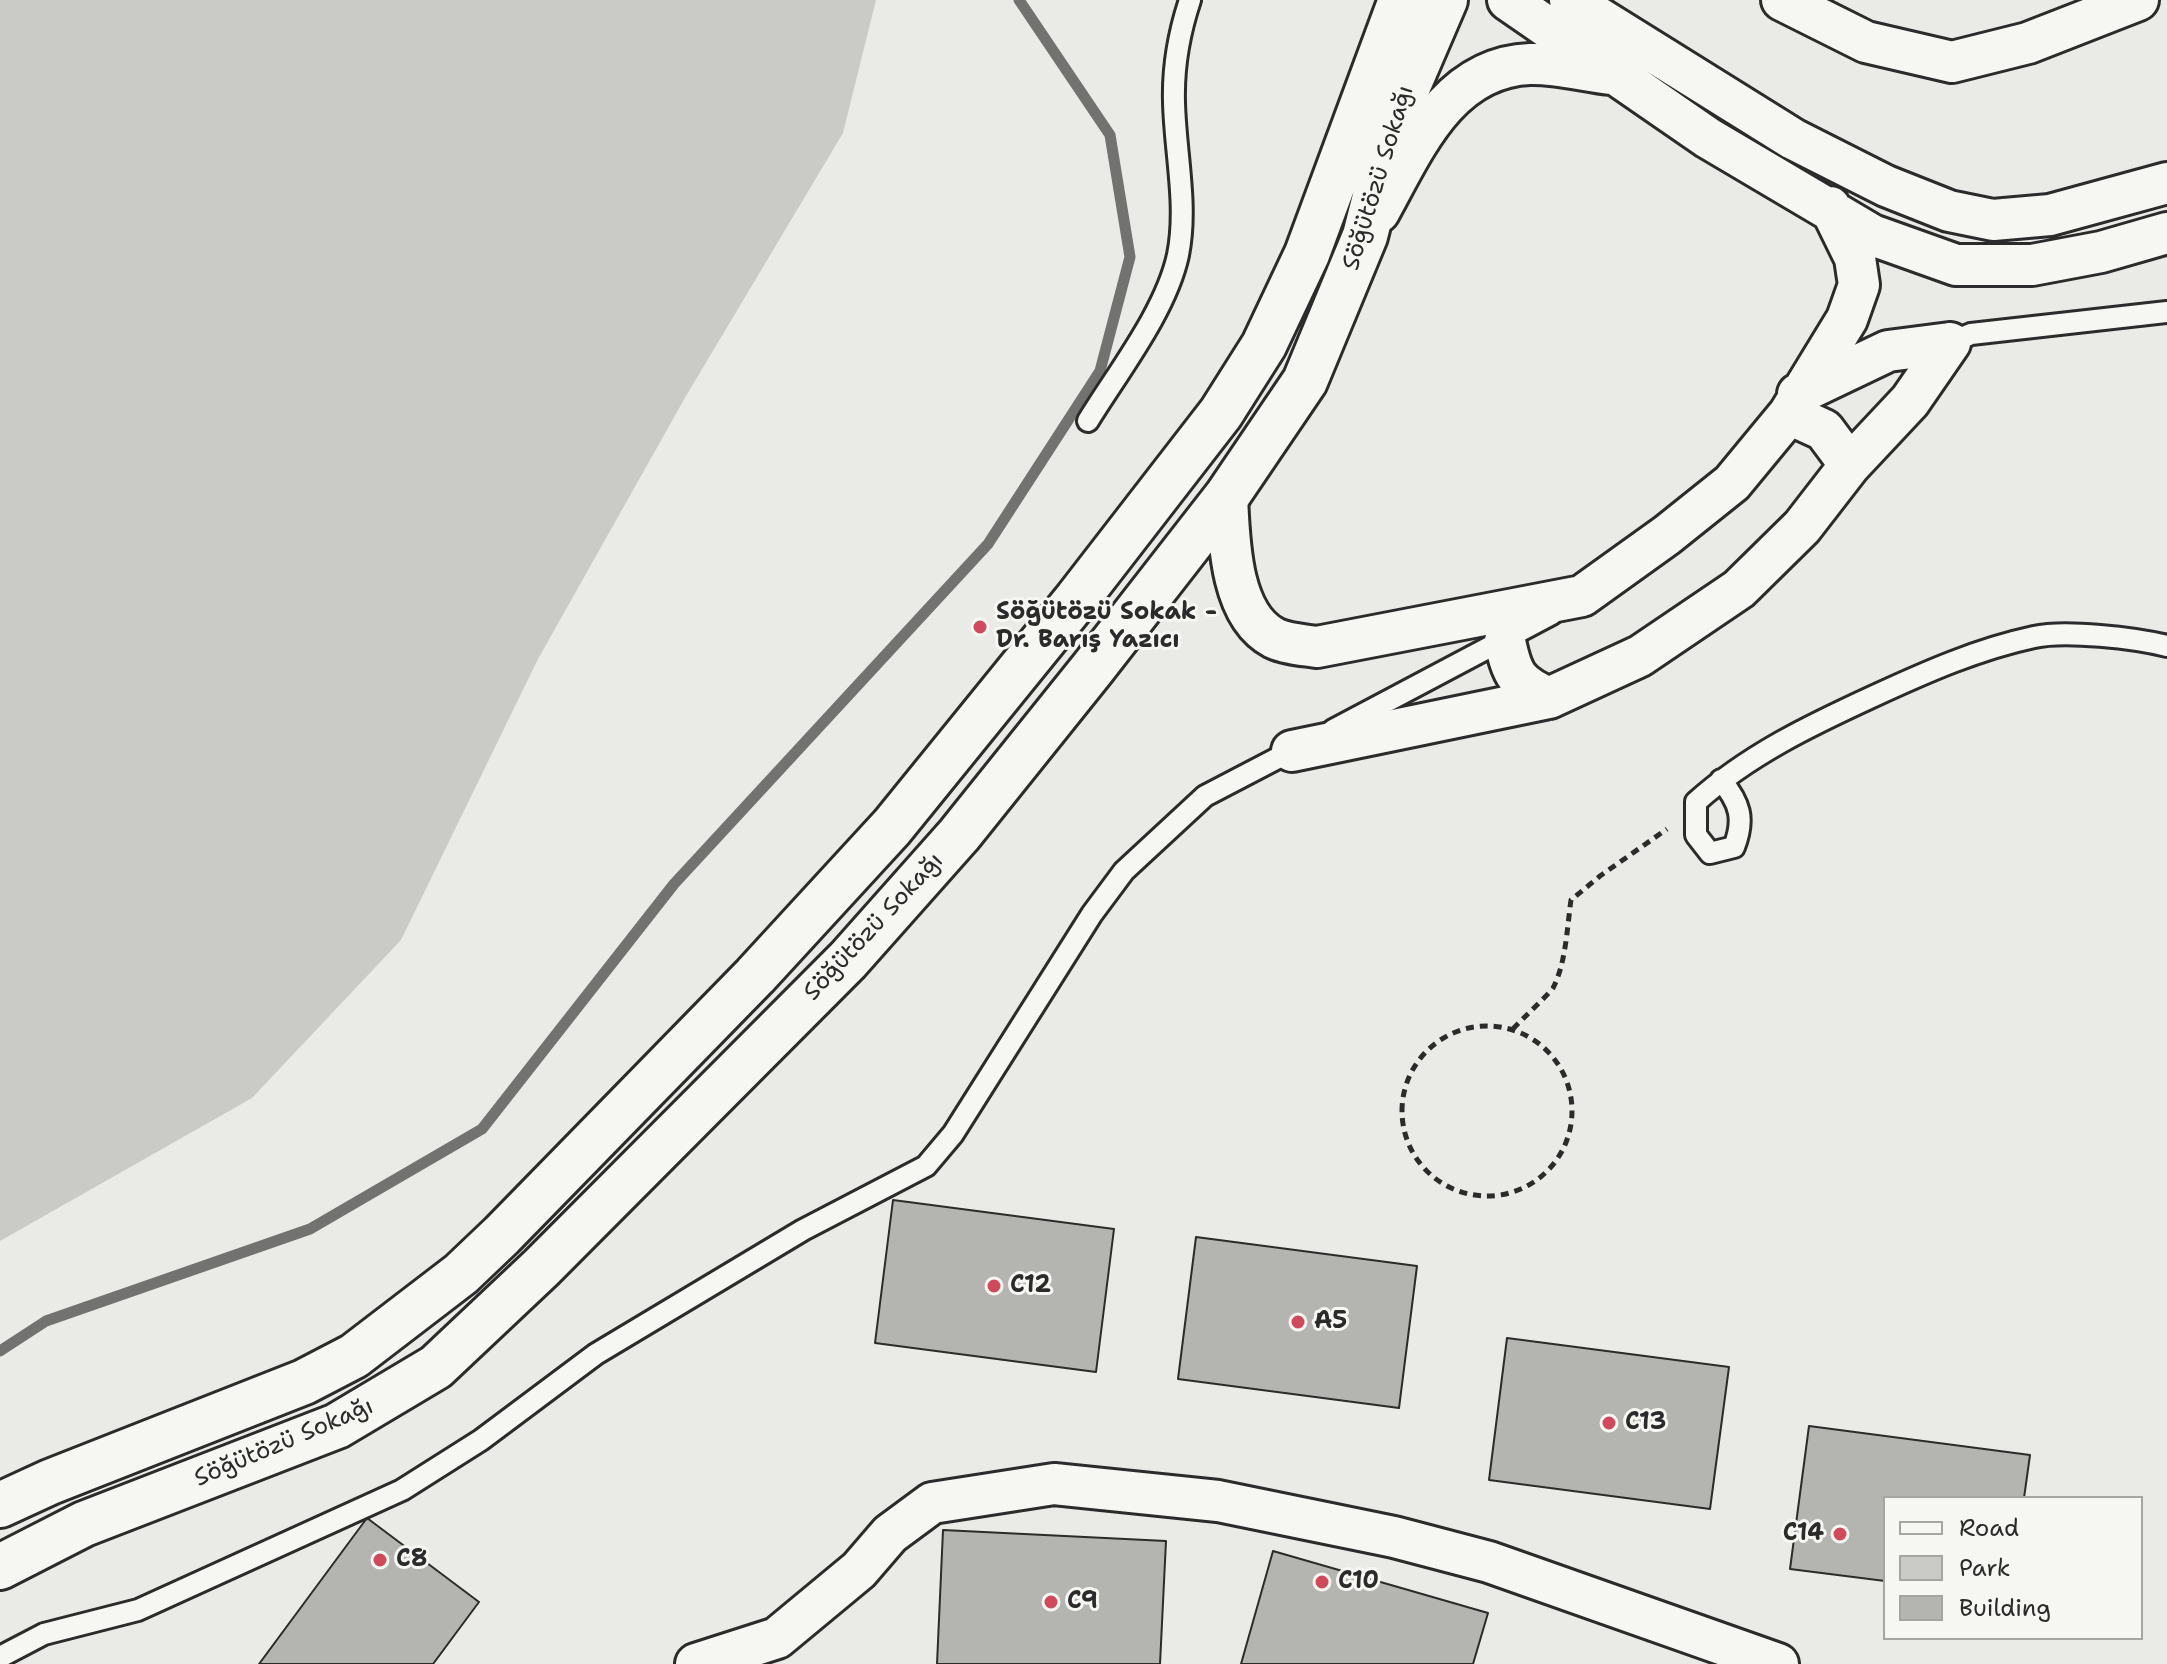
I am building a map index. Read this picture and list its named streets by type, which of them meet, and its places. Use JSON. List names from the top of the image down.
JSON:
{
  "streets": {
    "street": ["Söğütözü Sokağı"]
  },
  "places": [
    "Söğütözü Sokak - Dr. Barış Yazıcı",
    "C12",
    "A5",
    "C13",
    "C14",
    "C8",
    "C10",
    "C9"
  ],
  "legend": ["Road", "Park", "Building"]
}
